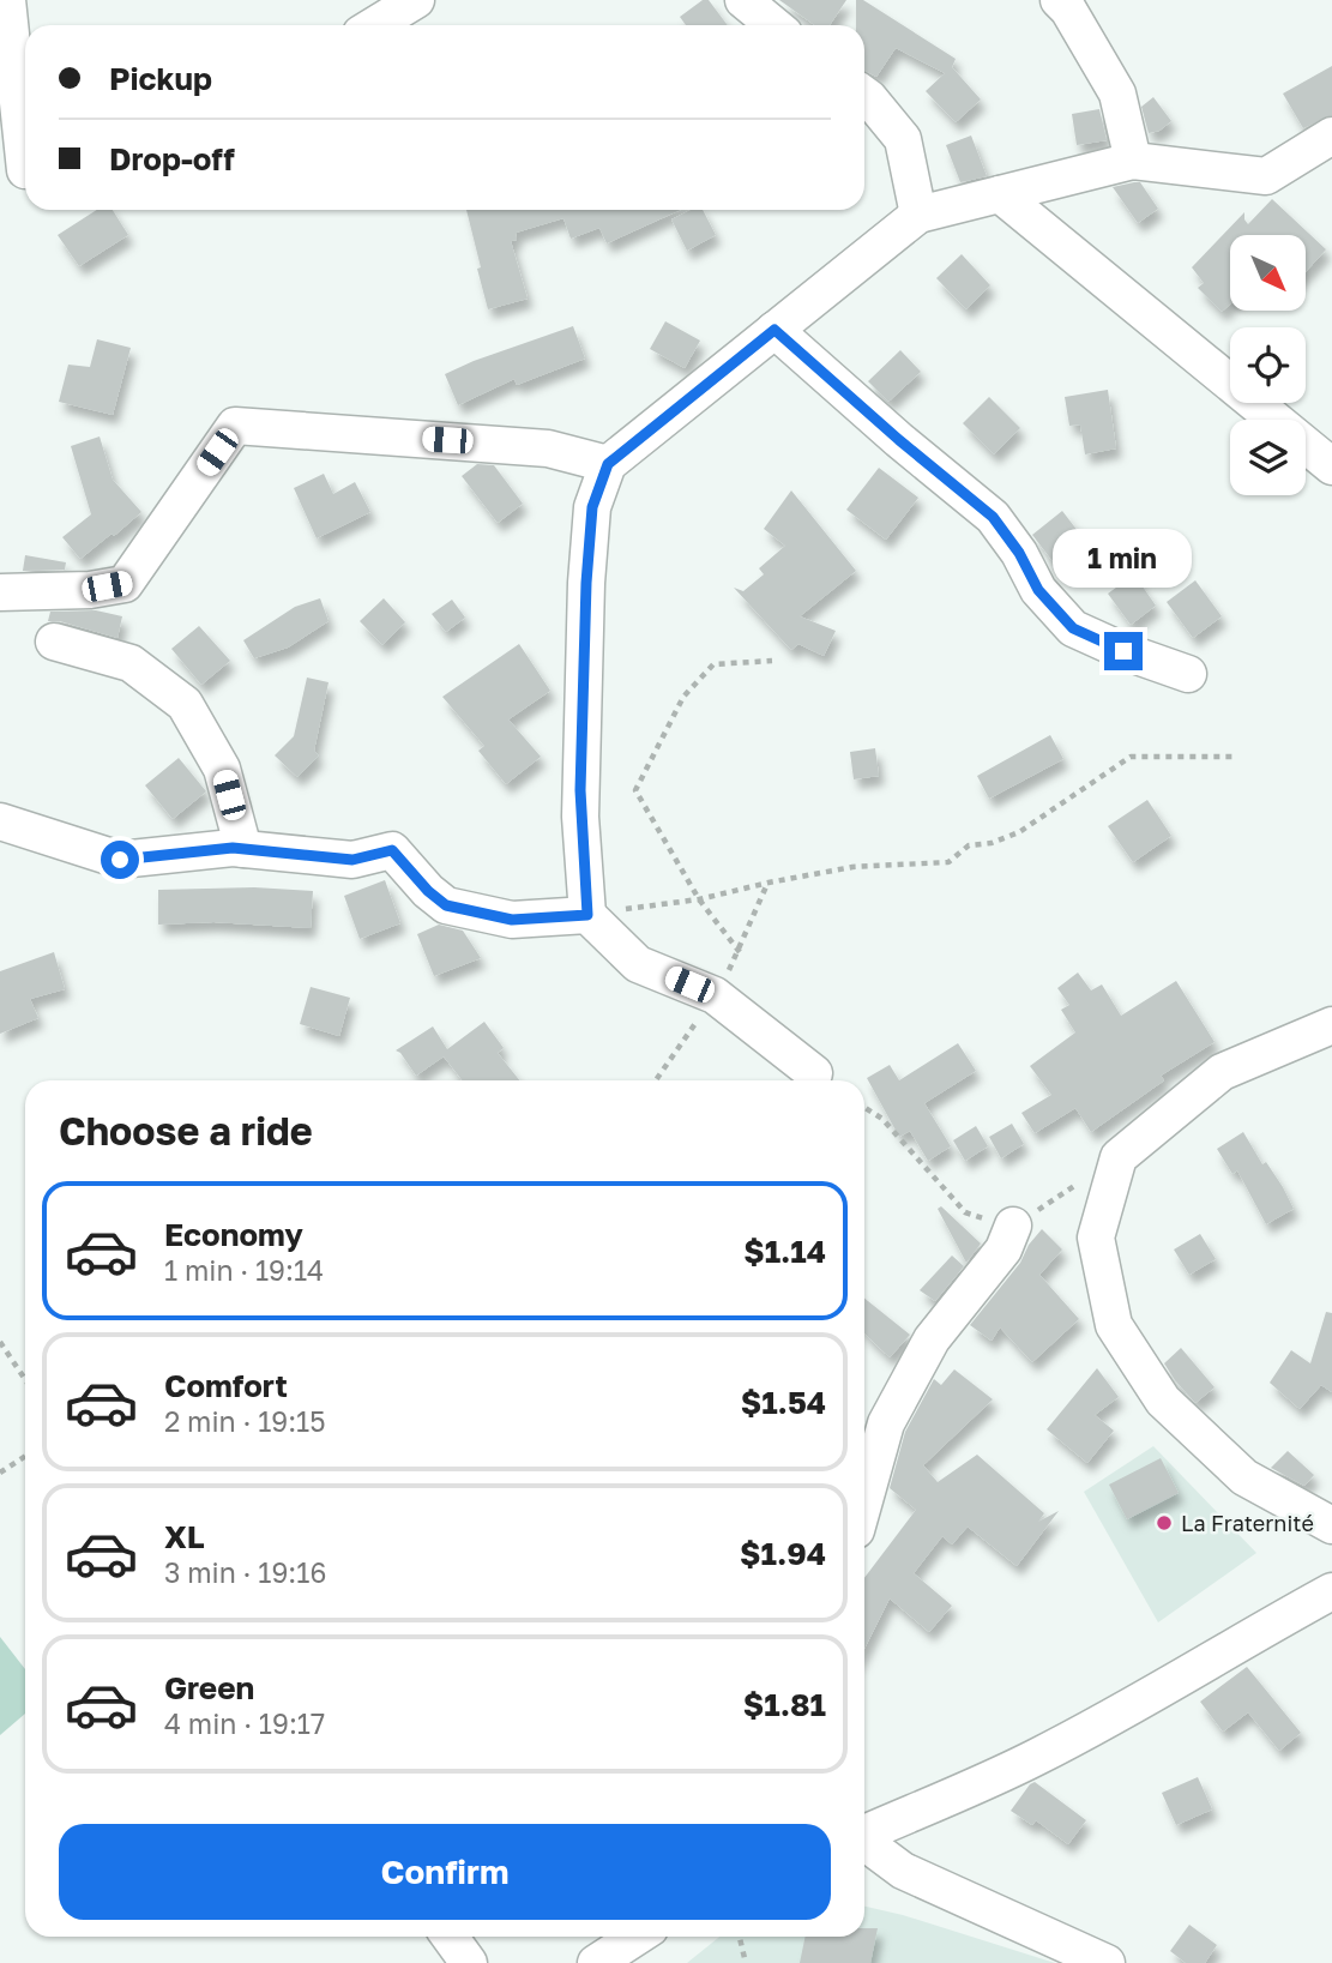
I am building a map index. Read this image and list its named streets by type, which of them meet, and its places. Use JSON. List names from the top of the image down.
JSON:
{
  "places": ["La Fraternité"],
  "north": "bottom right",
  "page": {
    "banner": ["Pickup", "Drop-off"],
    "bubble": "1 min",
    "heading": "Choose a ride",
    "list": [
      {
        "name": "Economy",
        "note": "1 min · 19:14",
        "value": "$1.14"
      },
      {
        "name": "Comfort",
        "note": "2 min · 19:15",
        "value": "$1.54"
      },
      {
        "name": "XL",
        "note": "3 min · 19:16",
        "value": "$1.94"
      },
      {
        "name": "Green",
        "note": "4 min · 19:17",
        "value": "$1.81"
      }
    ],
    "buttons": "Confirm"
  }
}
